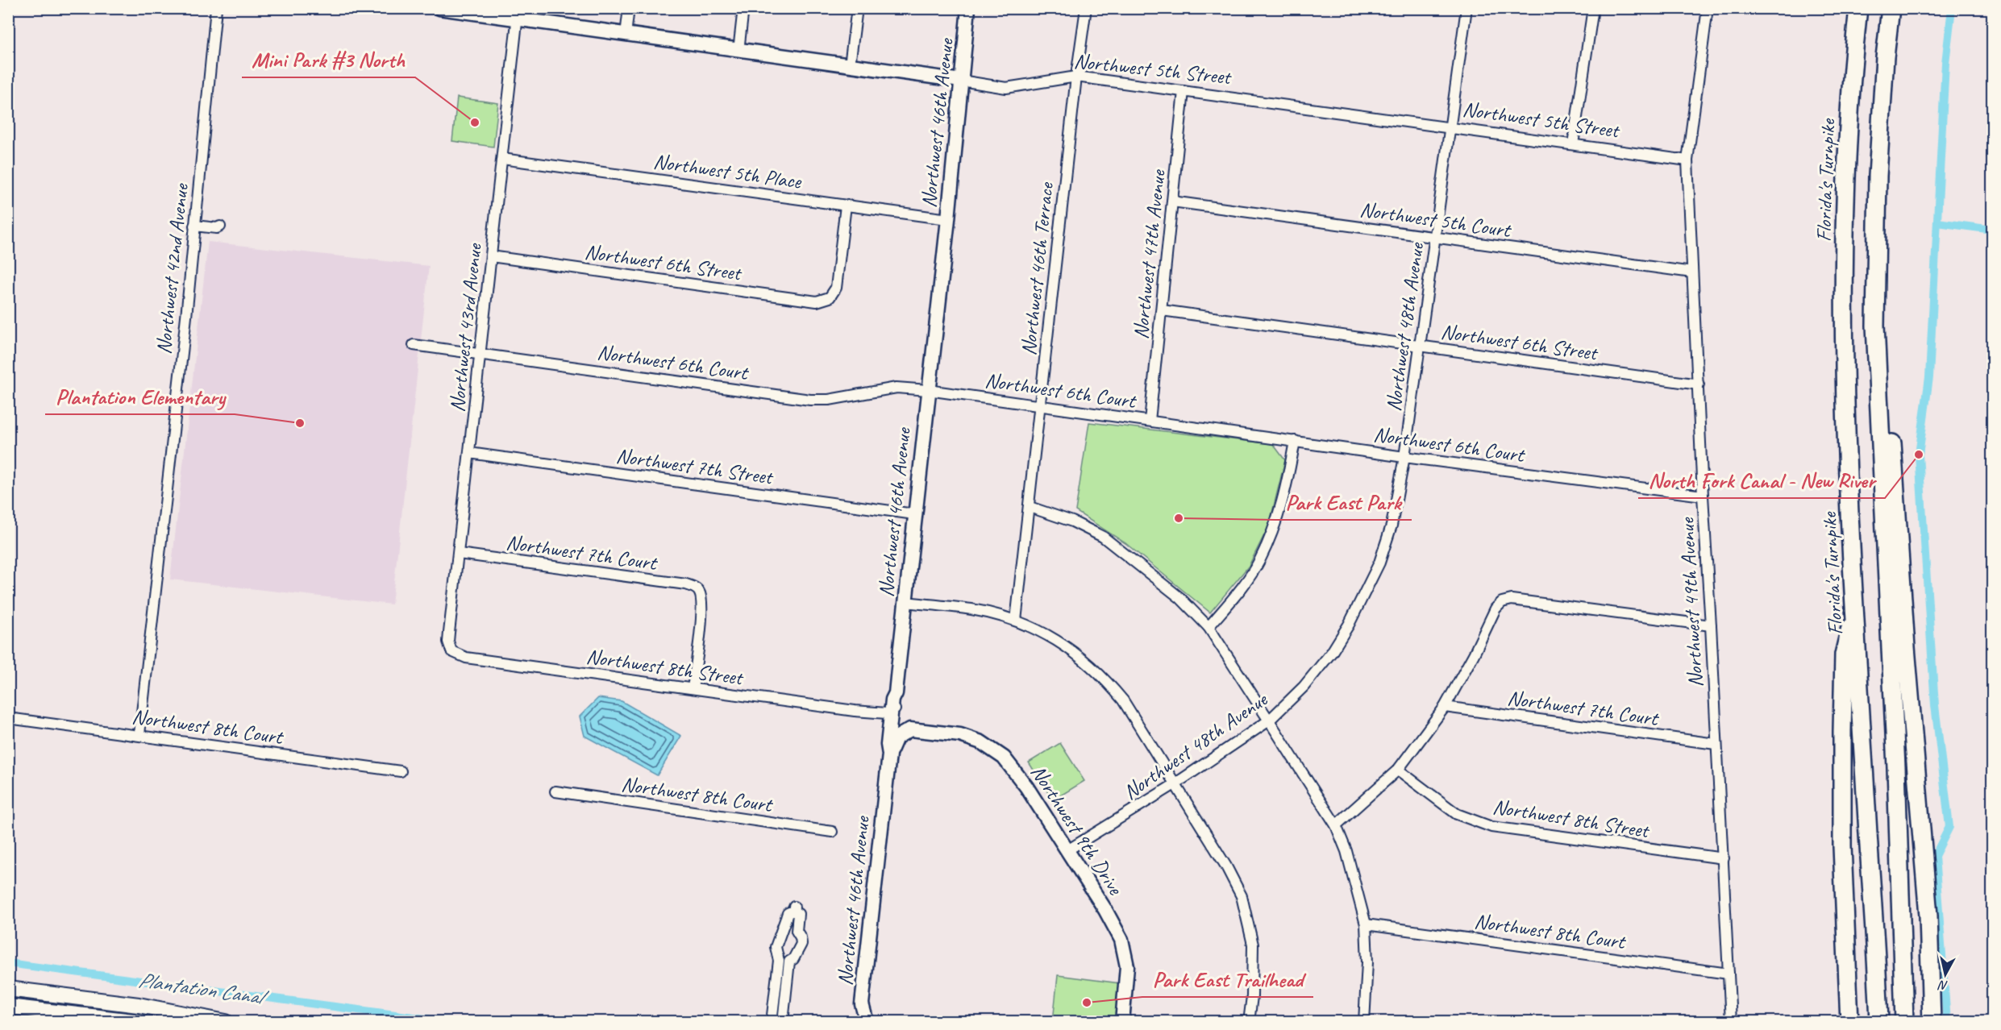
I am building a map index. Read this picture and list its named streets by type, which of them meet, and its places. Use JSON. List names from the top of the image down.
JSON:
{
  "streets": {
    "highway": ["Florida's Turnpike"],
    "street": [
      "Northwest 5th Street",
      "Northwest 46th Avenue",
      "Northwest 5th Place",
      "Northwest 5th Court",
      "Northwest 47th Avenue",
      "Northwest 6th Street",
      "Northwest 42nd Avenue",
      "Northwest 46th Terrace",
      "Northwest 48th Avenue",
      "Northwest 43rd Avenue",
      "Northwest 6th Court",
      "Northwest 7th Street",
      "Northwest 7th Court",
      "Northwest 49th Avenue",
      "Northwest 8th Street",
      "Northwest 8th Court",
      "Northwest 9th Drive"
    ]
  },
  "crossings": [
    ["Northwest 5th Street", "Northwest 46th Avenue"],
    ["Northwest 5th Street", "Northwest 47th Avenue"],
    ["Northwest 5th Street", "Northwest 46th Terrace"],
    ["Northwest 5th Street", "Northwest 48th Avenue"],
    ["Northwest 5th Street", "Northwest 43rd Avenue"],
    ["Northwest 5th Street", "Northwest 49th Avenue"],
    ["Northwest 46th Avenue", "Northwest 5th Place"],
    ["Northwest 46th Avenue", "Northwest 6th Court"],
    ["Northwest 46th Avenue", "Northwest 7th Street"],
    ["Northwest 46th Avenue", "Northwest 8th Street"],
    ["Northwest 5th Place", "Northwest 6th Street"],
    ["Northwest 5th Place", "Northwest 43rd Avenue"],
    ["Northwest 5th Court", "Northwest 47th Avenue"],
    ["Northwest 5th Court", "Northwest 48th Avenue"],
    ["Northwest 5th Court", "Northwest 49th Avenue"],
    ["Northwest 47th Avenue", "Northwest 6th Street"],
    ["Northwest 47th Avenue", "Northwest 6th Court"],
    ["Northwest 6th Street", "Northwest 48th Avenue"],
    ["Northwest 6th Street", "Northwest 43rd Avenue"],
    ["Northwest 6th Street", "Northwest 49th Avenue"],
    ["Northwest 42nd Avenue", "Northwest 8th Court"],
    ["Northwest 46th Terrace", "Northwest 6th Court"],
    ["Northwest 48th Avenue", "Northwest 6th Court"],
    ["Northwest 48th Avenue", "Northwest 9th Drive"],
    ["Northwest 43rd Avenue", "Northwest 6th Court"],
    ["Northwest 43rd Avenue", "Northwest 7th Street"],
    ["Northwest 43rd Avenue", "Northwest 7th Court"],
    ["Northwest 43rd Avenue", "Northwest 8th Street"],
    ["Northwest 6th Court", "Northwest 49th Avenue"],
    ["Northwest 7th Court", "Northwest 49th Avenue"],
    ["Northwest 7th Court", "Northwest 8th Street"],
    ["Northwest 49th Avenue", "Northwest 8th Street"],
    ["Northwest 49th Avenue", "Northwest 8th Court"]
  ],
  "water": ["Plantation Canal"],
  "places": [
    "Mini Park #3 North",
    "Plantation Elementary",
    "North Fork Canal - New River",
    "Park East Park",
    "Park East Trailhead"
  ],
  "north": "bottom"
}
